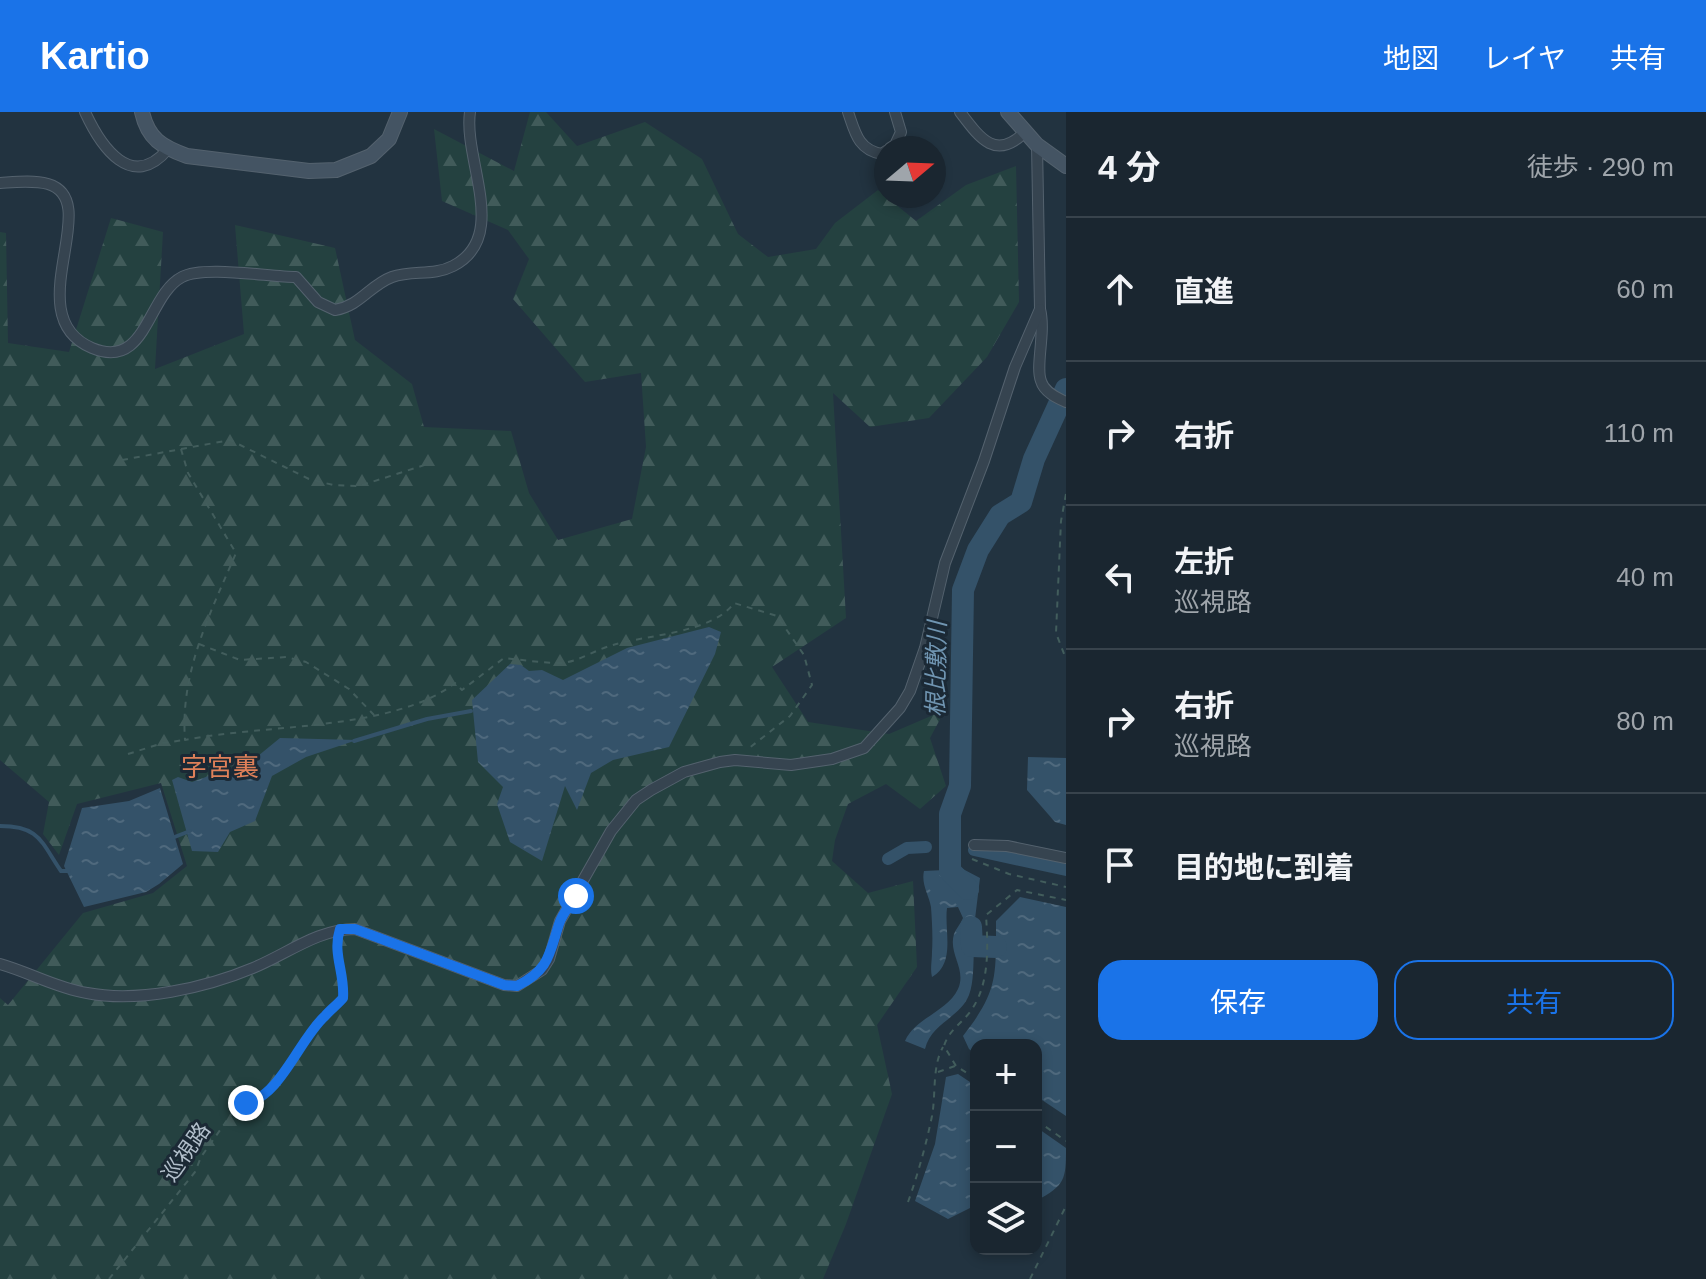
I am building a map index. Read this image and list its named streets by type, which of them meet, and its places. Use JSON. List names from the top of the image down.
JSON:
{
  "streets": {
    "path": ["巡視路"]
  },
  "districts": ["字宮裏"],
  "water": ["根比敷川"],
  "north": "right",
  "page": {
    "header": "Kartio",
    "nav": ["地図", "レイヤ", "共有"],
    "heading": ["4 分", "徒歩 · 290 m"],
    "list": [
      ["直進", "60 m"],
      ["右折", "110 m"],
      ["左折", "巡視路", "40 m"],
      ["右折", "巡視路", "80 m"],
      "目的地に到着"
    ],
    "buttons": ["保存", "共有"],
    "map_buttons": ["+", "−"]
  }
}
